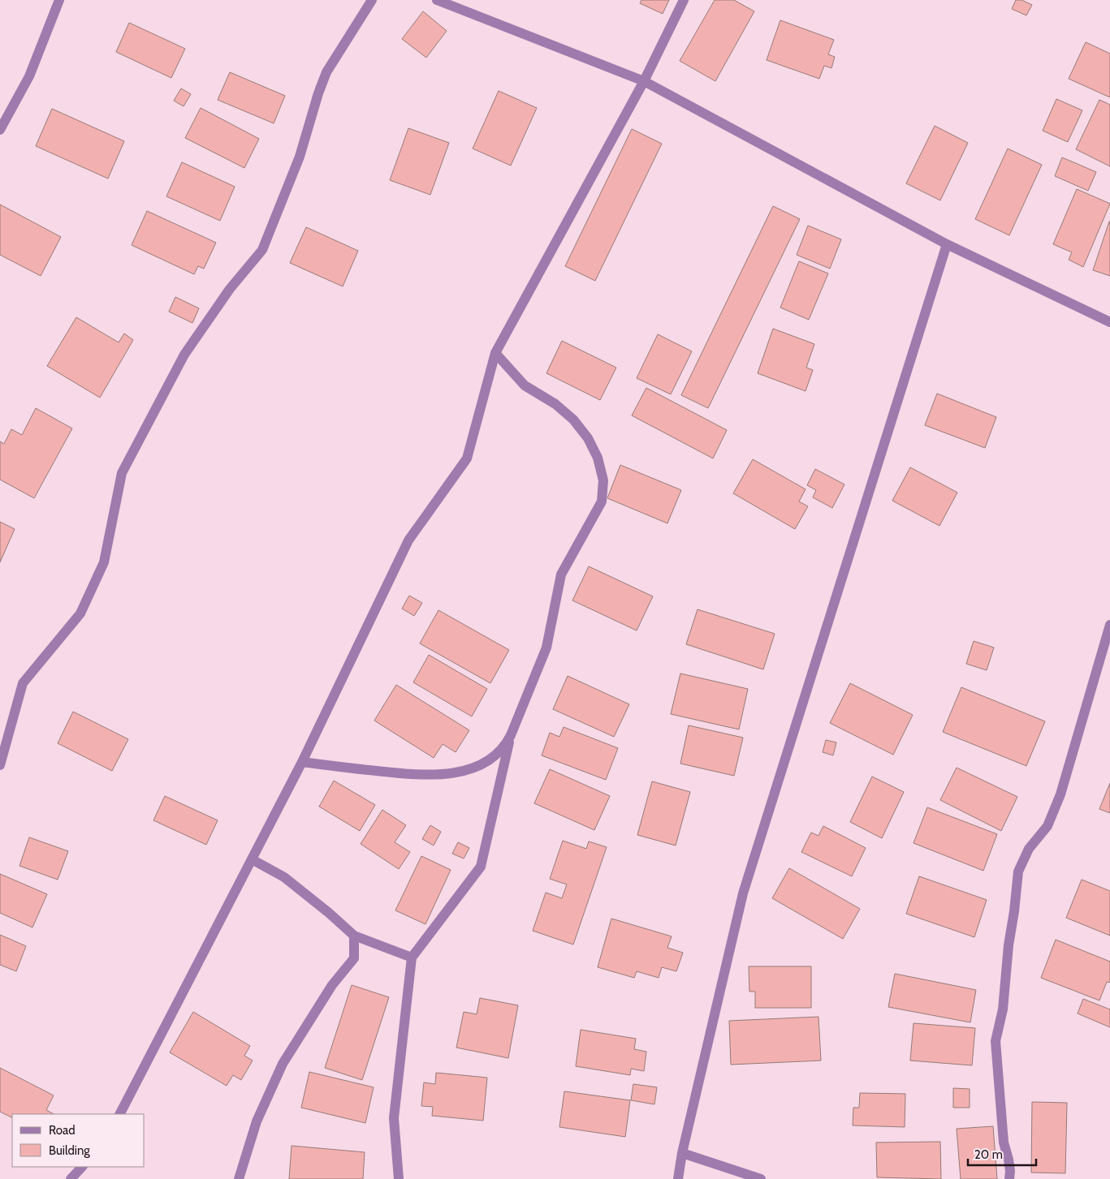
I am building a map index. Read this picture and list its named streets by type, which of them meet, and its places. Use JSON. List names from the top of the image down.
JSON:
{
  "legend": ["Road", "Building"],
  "scale_bar": "20 m"
}
